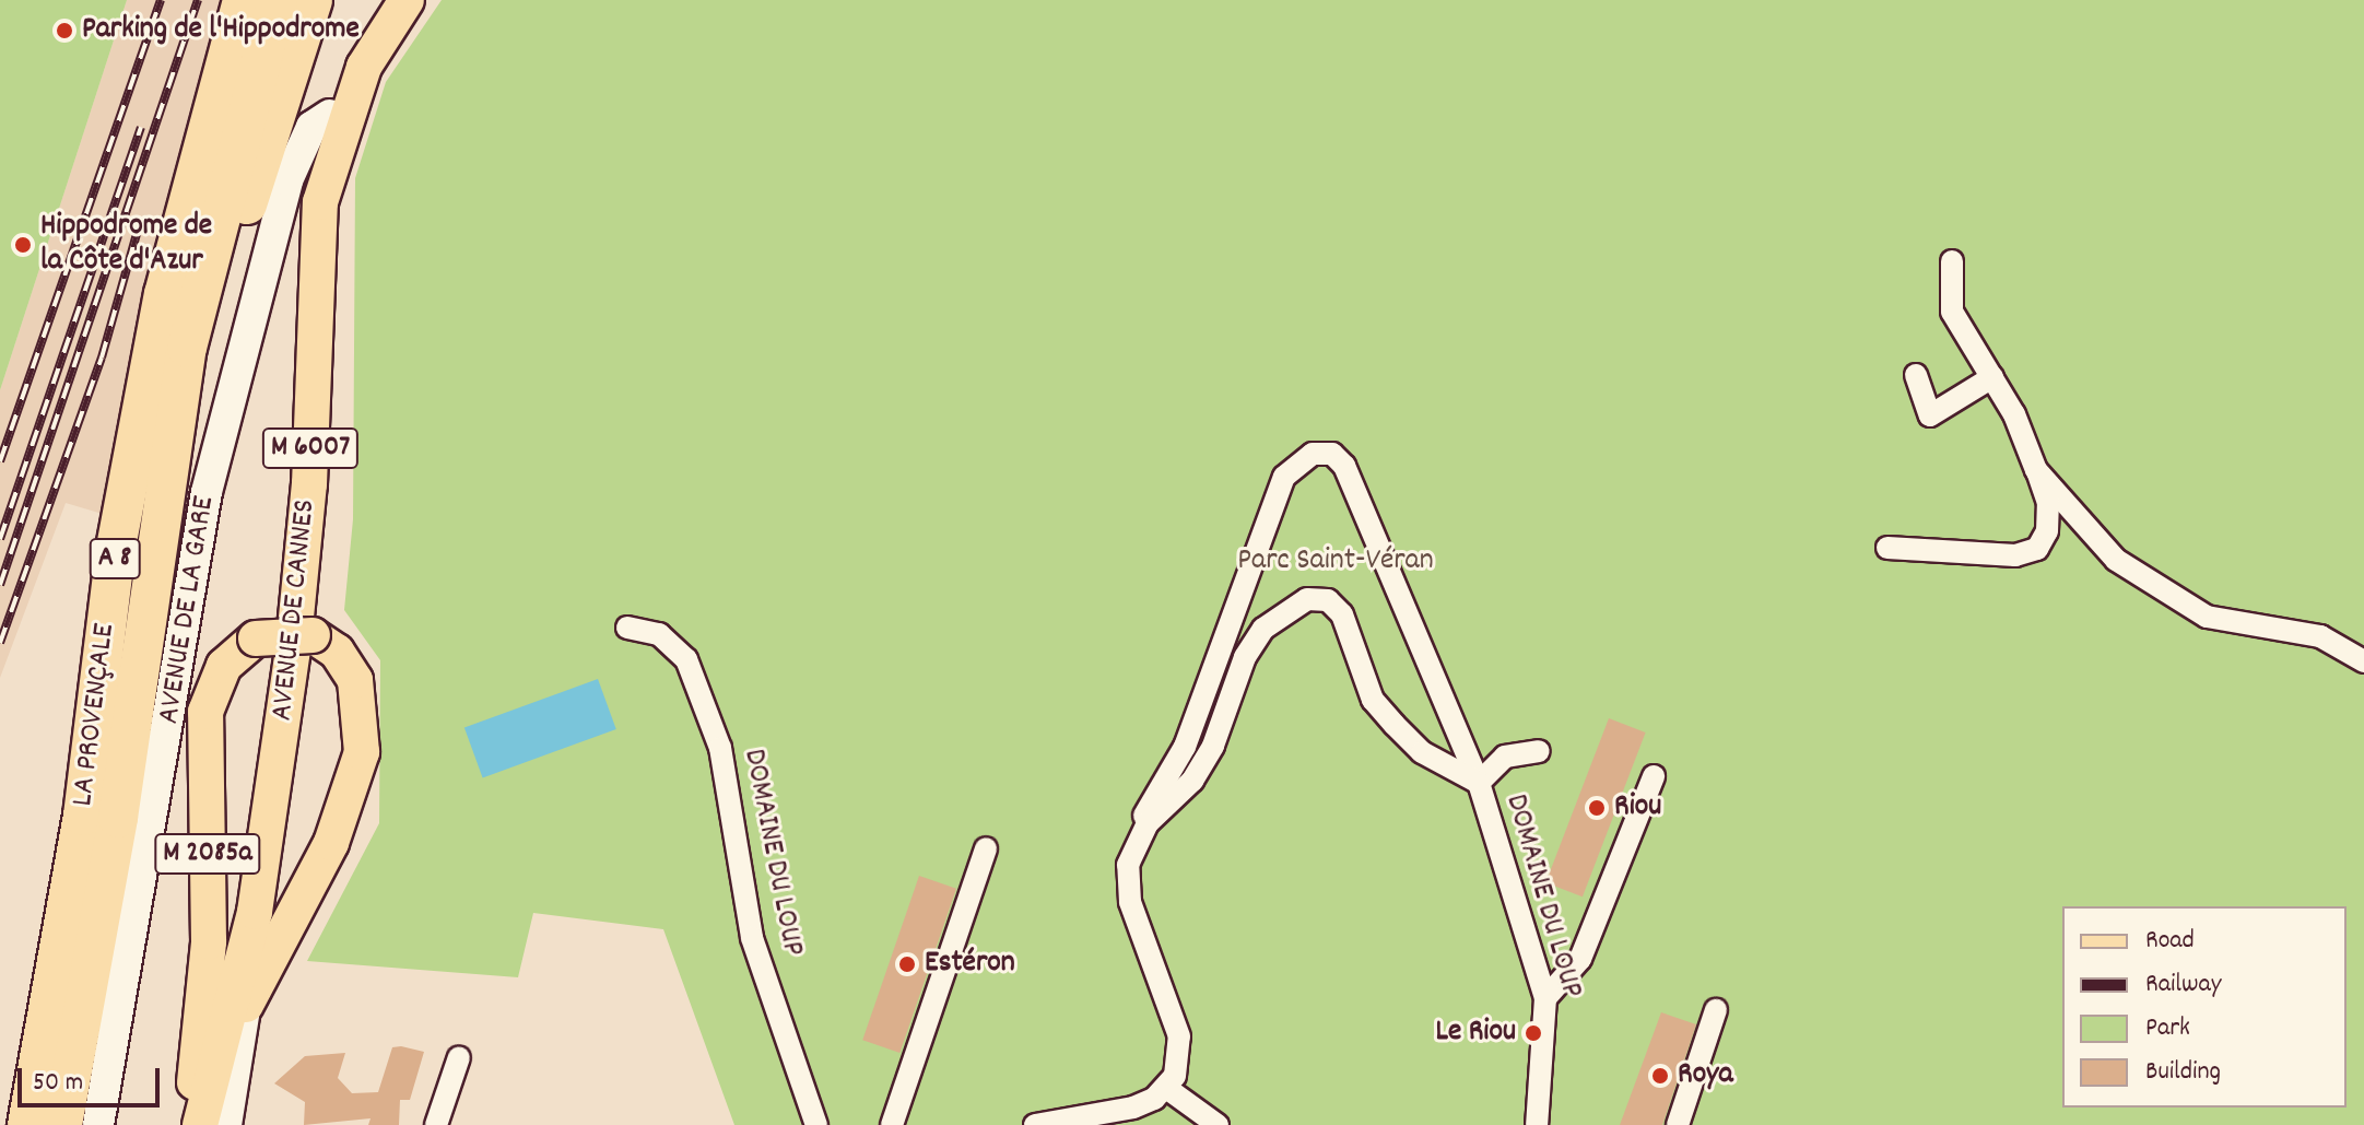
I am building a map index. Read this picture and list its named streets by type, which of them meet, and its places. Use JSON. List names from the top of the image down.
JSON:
{
  "streets": {
    "highway": ["A 8", "LA PROVENÇALE"],
    "main road": [
      "M 6007",
      "AVENUE DE LA GARE",
      "AVENUE DE CANNES",
      "M 2085a"
    ],
    "street": ["DOMAINE DU LOUP"]
  },
  "crossings": [
    ["AVENUE DE LA GARE", "AVENUE DE CANNES"],
    ["AVENUE DE CANNES", "M 2085a"]
  ],
  "parks": ["Parc Saint-Véran"],
  "places": [
    "Parking de l'Hippodrome",
    "Hippodrome de la Côte d'Azur",
    "Riou",
    "Estéron",
    "Le Riou",
    "Roya"
  ],
  "legend": [
    "Road",
    "Railway",
    "Park",
    "Building"
  ],
  "scale_bar": "50 m"
}
